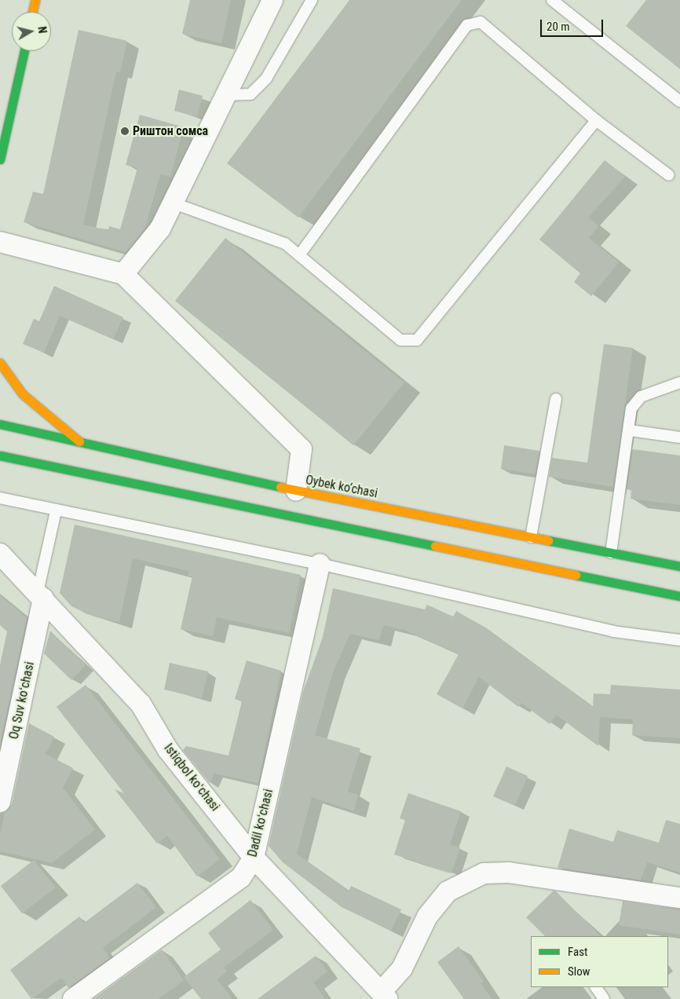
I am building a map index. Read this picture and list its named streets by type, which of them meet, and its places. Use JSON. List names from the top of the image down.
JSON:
{
  "streets": {
    "main road": ["Oybek ko‘chasi"],
    "street": ["Oq Suv koʻchasi", "Istiqbol koʻchasi", "Dadil koʻchasi"]
  },
  "crossings": [
    ["Oq Suv koʻchasi", "Istiqbol koʻchasi"],
    ["Istiqbol koʻchasi", "Dadil koʻchasi"]
  ],
  "places": ["Риштон сомса"],
  "legend": ["Fast", "Slow"],
  "scale_bar": "20 m",
  "north": "right"
}
